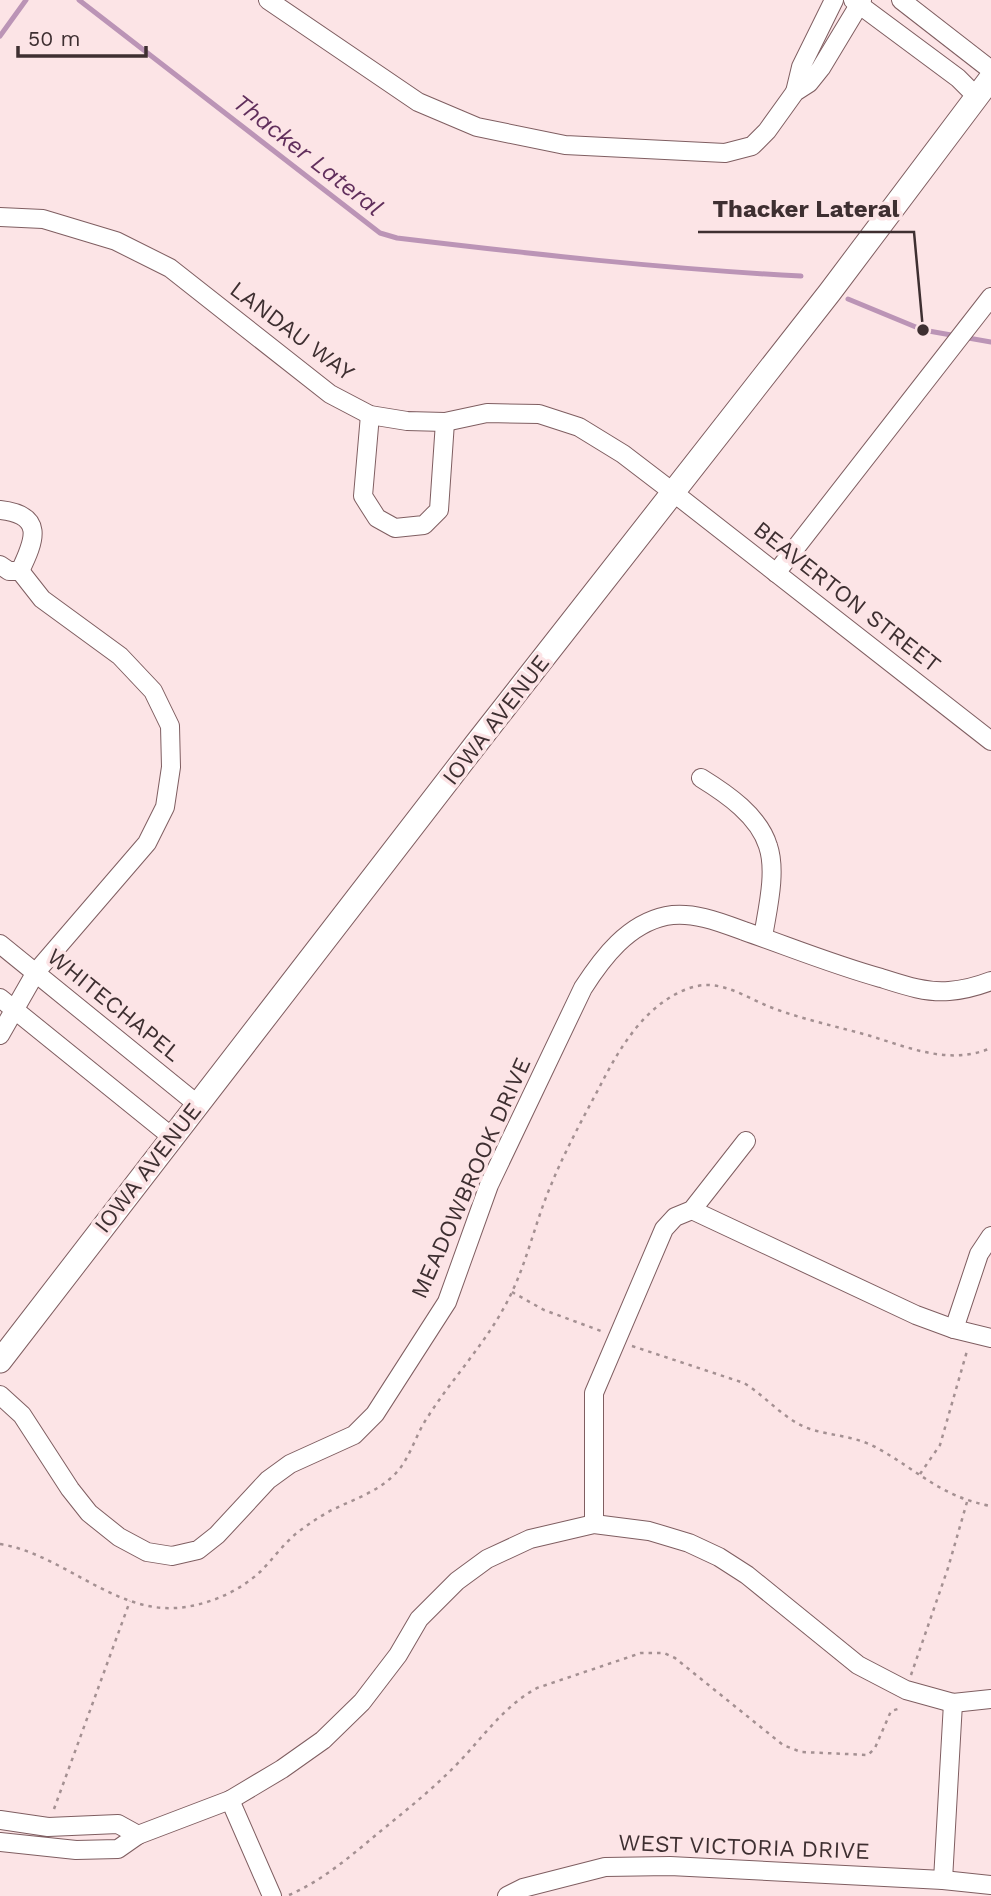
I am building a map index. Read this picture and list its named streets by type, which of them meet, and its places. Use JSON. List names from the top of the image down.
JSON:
{
  "streets": {
    "street": [
      "LANDAU WAY",
      "BEAVERTON STREET",
      "IOWA AVENUE",
      "WHITECHAPEL",
      "MEADOWBROOK DRIVE",
      "WEST VICTORIA DRIVE"
    ]
  },
  "crossings": [
    ["LANDAU WAY", "BEAVERTON STREET"],
    ["LANDAU WAY", "IOWA AVENUE"],
    ["BEAVERTON STREET", "IOWA AVENUE"],
    ["IOWA AVENUE", "WHITECHAPEL"]
  ],
  "water": ["Thacker Lateral"],
  "places": ["Thacker Lateral"],
  "scale_bar": "50 m"
}
